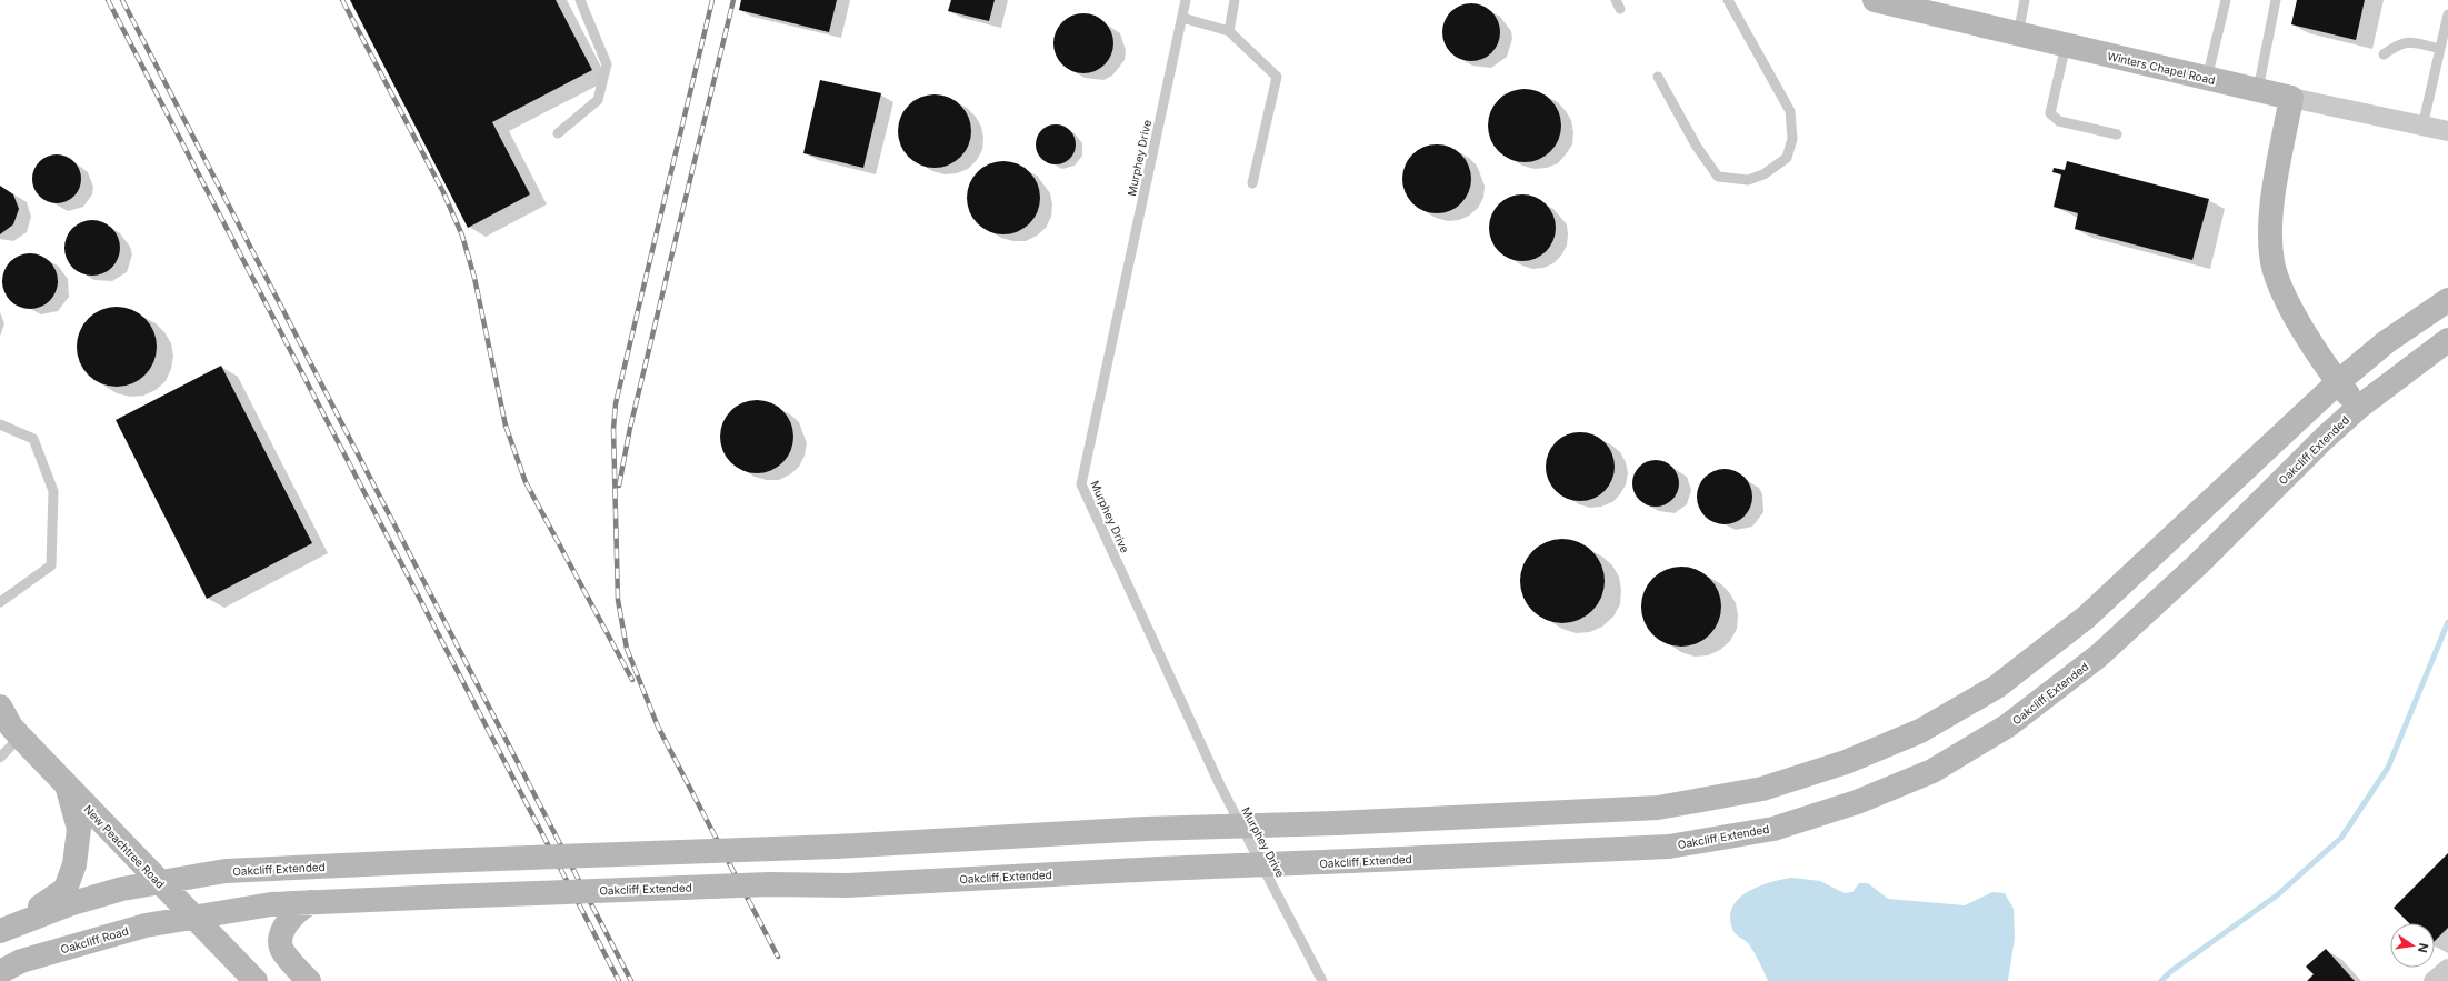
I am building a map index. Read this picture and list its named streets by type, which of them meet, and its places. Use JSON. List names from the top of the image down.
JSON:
{
  "streets": {
    "main road": [
      "Winters Chapel Road",
      "Oakcliff Extended",
      "New Peachtree Road",
      "Oakcliff Road"
    ],
    "lane": ["Murphey Drive"]
  },
  "crossings": [
    ["Winters Chapel Road", "Oakcliff Extended"],
    ["Oakcliff Extended", "New Peachtree Road"],
    ["Oakcliff Extended", "Oakcliff Road"],
    ["New Peachtree Road", "Oakcliff Road"]
  ],
  "north": "right"
}
